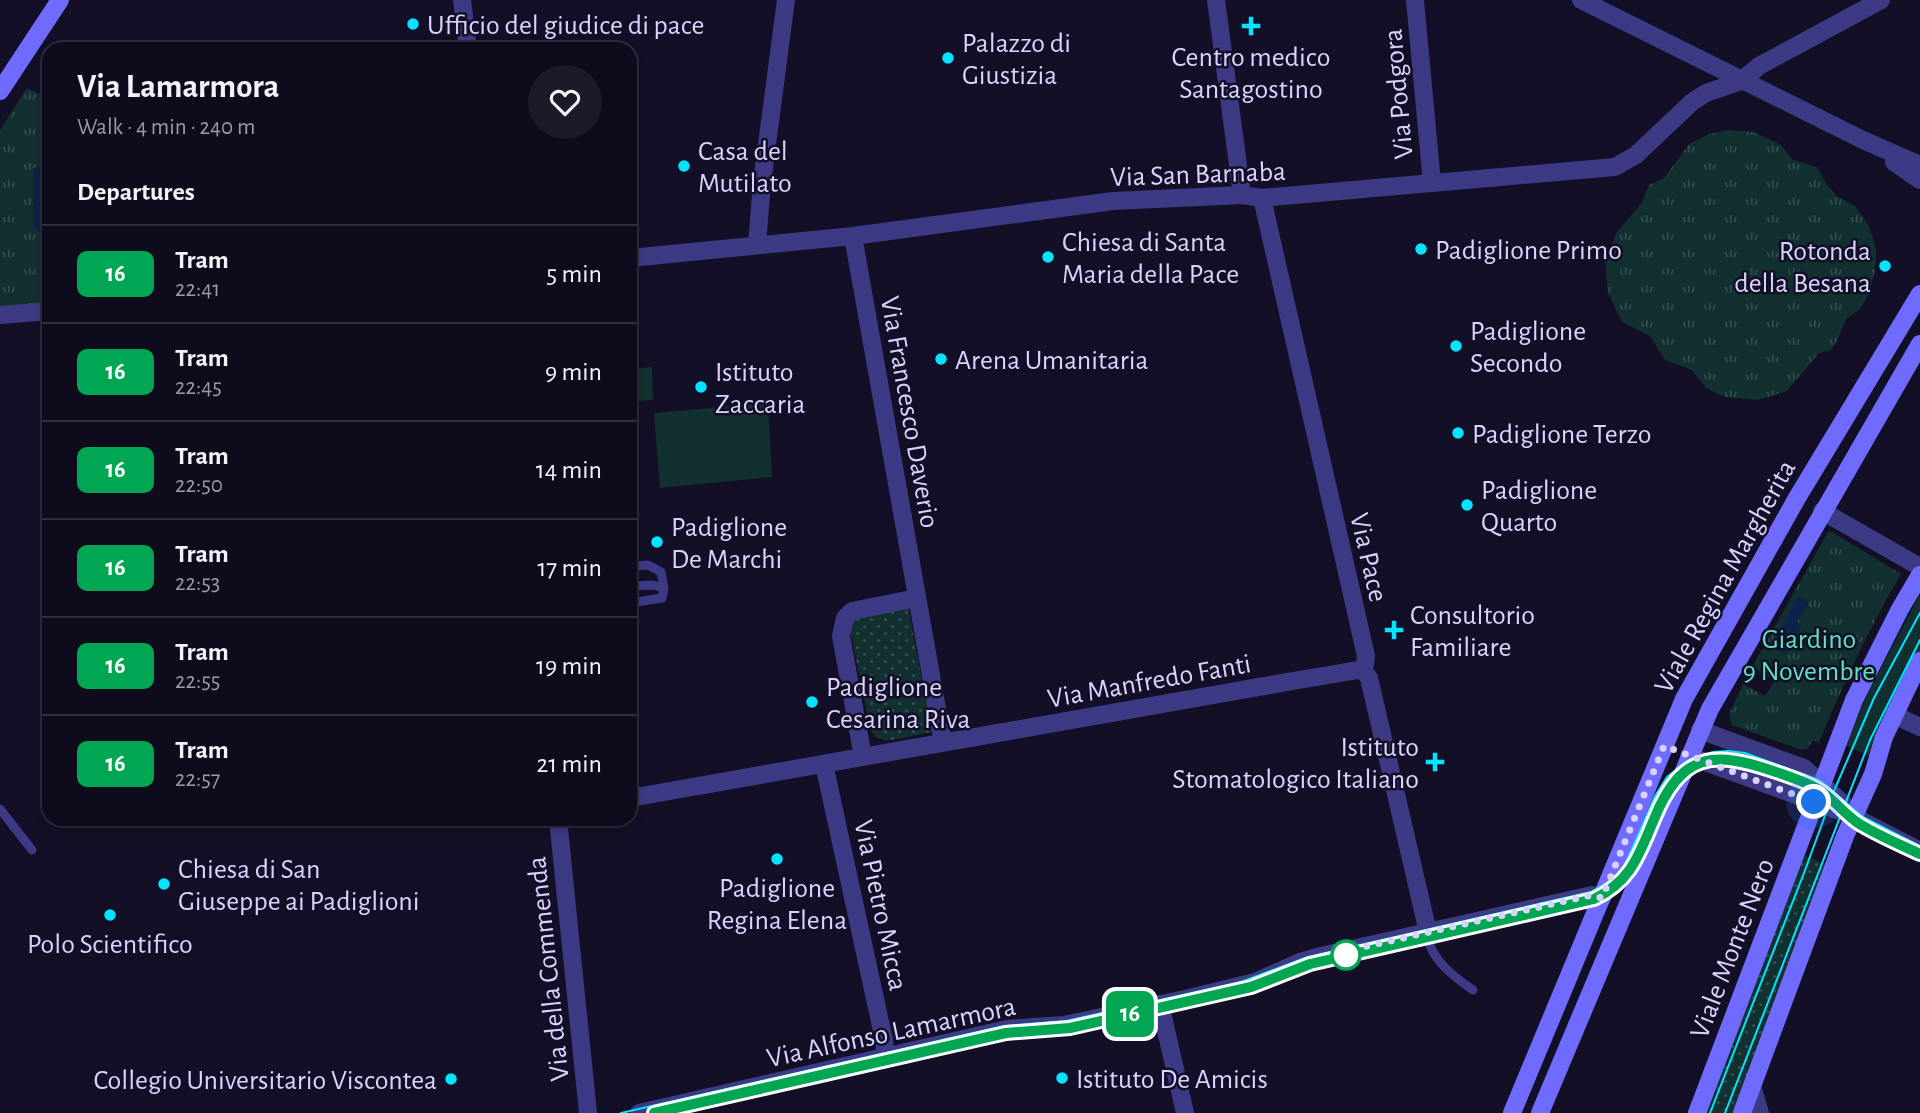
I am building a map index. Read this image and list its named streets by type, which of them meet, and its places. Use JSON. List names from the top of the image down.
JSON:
{
  "streets": {
    "main road": ["Viale Regina Margherita", "Viale Monte Nero"],
    "street": [
      "Via Podgora",
      "Via San Barnaba",
      "Via Francesco Daverio",
      "Via Pace",
      "Via Manfredo Fanti",
      "Via Pietro Micca",
      "Via della Commenda",
      "Via Alfonso Lamarmora"
    ]
  },
  "crossings": [
    ["Via Podgora", "Via San Barnaba"],
    ["Via San Barnaba", "Via Francesco Daverio"],
    ["Via San Barnaba", "Via Pace"],
    ["Via Francesco Daverio", "Via Manfredo Fanti"],
    ["Via Pace", "Via Manfredo Fanti"],
    ["Via Pace", "Via Alfonso Lamarmora"],
    ["Viale Regina Margherita", "Viale Monte Nero"],
    ["Viale Regina Margherita", "Via Alfonso Lamarmora"],
    ["Via Pietro Micca", "Via Alfonso Lamarmora"]
  ],
  "parks": ["Giardino 9 Novembre"],
  "places": {
    "other": [
      "Ufficio del giudice di pace",
      "Palazzo di Giustizia",
      "Casa del Mutilato",
      "Padiglione Primo",
      "Chiesa di Santa Maria della Pace",
      "Rotonda della Besana",
      "Padiglione Secondo",
      "Arena Umanitaria",
      "Istituto Zaccaria",
      "Padiglione Terzo",
      "Padiglione Quarto",
      "Padiglione De Marchi",
      "Padiglione Cesarina Riva",
      "Padiglione Regina Elena",
      "Chiesa di San Giuseppe ai Padiglioni",
      "Polo Scientifico",
      "Istituto De Amicis",
      "Collegio Universitario Viscontea"
    ],
    "health": ["Centro medico Santagostino", "Consultorio Familiare", "Istituto Stomatologico Italiano"]
  },
  "lines": ["tram line 16"],
  "page": {
    "on_map": "16",
    "heading": [
      ["Via Lamarmora", "Walk · 4 min · 240 m"],
      "Departures"
    ],
    "list": [
      {
        "mark": "16",
        "name": "Tram",
        "note": "22:41",
        "value": "5 min"
      },
      {
        "mark": "16",
        "name": "Tram",
        "note": "22:45",
        "value": "9 min"
      },
      {
        "mark": "16",
        "name": "Tram",
        "note": "22:50",
        "value": "14 min"
      },
      {
        "mark": "16",
        "name": "Tram",
        "note": "22:53",
        "value": "17 min"
      },
      {
        "mark": "16",
        "name": "Tram",
        "note": "22:55",
        "value": "19 min"
      },
      {
        "mark": "16",
        "name": "Tram",
        "note": "22:57",
        "value": "21 min"
      }
    ]
  }
}
